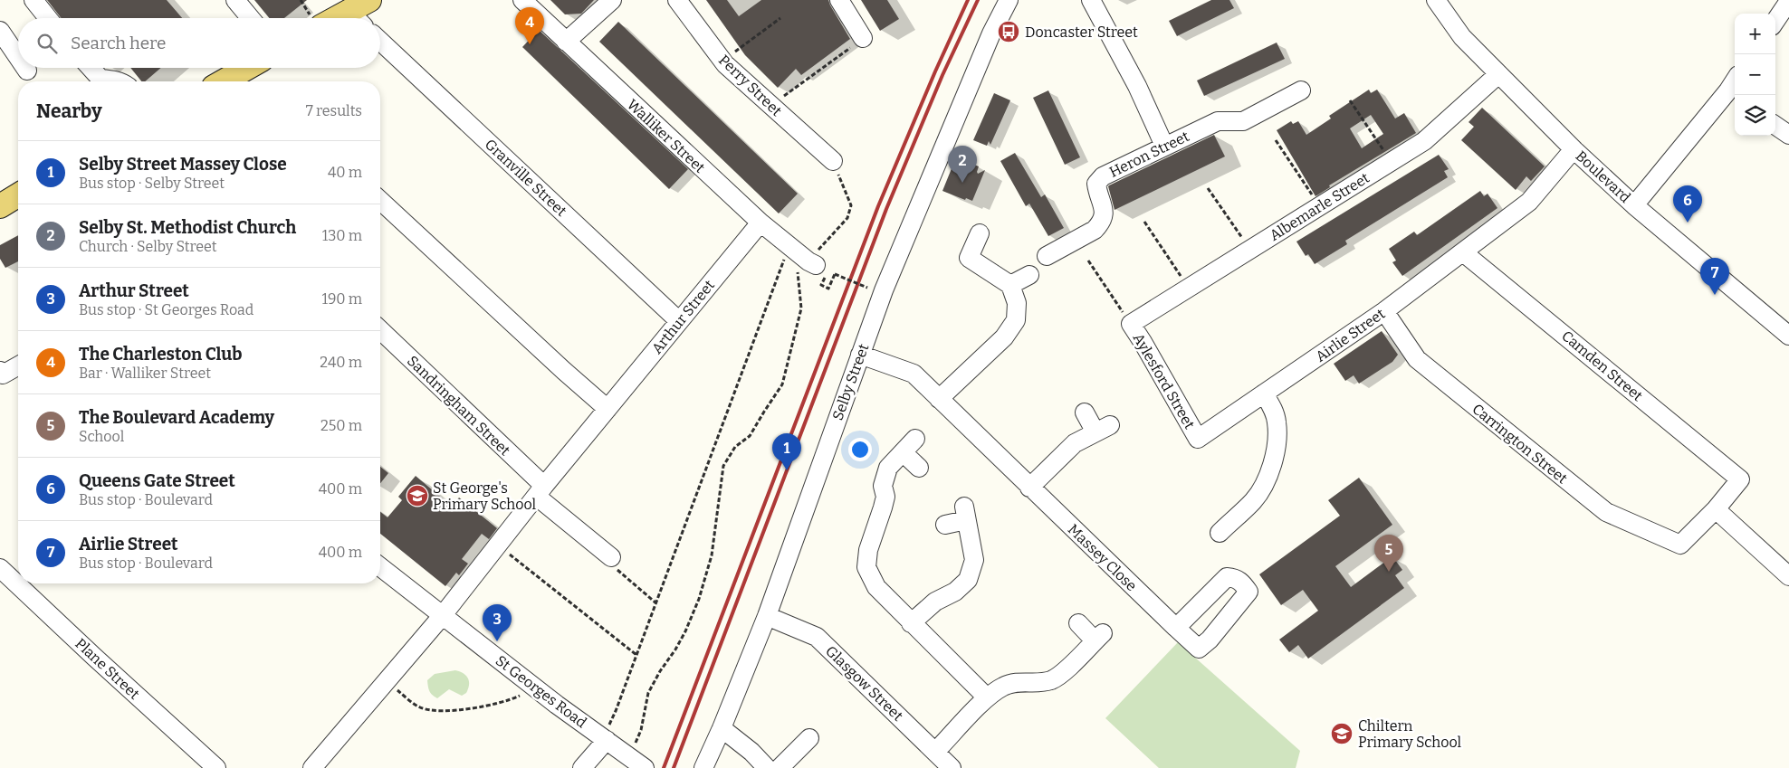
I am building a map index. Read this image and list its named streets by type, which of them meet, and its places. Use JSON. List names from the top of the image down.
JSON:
{
  "streets": {
    "street": [
      "Perry Street",
      "Walliker Street",
      "Heron Street",
      "Boulevard",
      "Granville Street",
      "Albemarle Street",
      "Arthur Street",
      "Airlie Street",
      "Camden Street",
      "Aylesford Street",
      "Selby Street",
      "Sandringham Street",
      "Carrington Street",
      "Massey Close",
      "Plane Street",
      "Glasgow Street",
      "St Georges Road"
    ]
  },
  "crossings": [
    ["Walliker Street", "Arthur Street"],
    ["Boulevard", "Albemarle Street"],
    ["Boulevard", "Airlie Street"],
    ["Granville Street", "Arthur Street"],
    ["Albemarle Street", "Aylesford Street"],
    ["Arthur Street", "Sandringham Street"],
    ["Arthur Street", "St Georges Road"],
    ["Airlie Street", "Camden Street"],
    ["Airlie Street", "Aylesford Street"],
    ["Airlie Street", "Carrington Street"],
    ["Camden Street", "Carrington Street"],
    ["Selby Street", "Massey Close"],
    ["Selby Street", "Glasgow Street"]
  ],
  "places": {
    "bus stop": ["Doncaster Street"],
    "school or university": ["St George's Primary School", "Chiltern Primary School"]
  },
  "page": {
    "pins": [
      "4",
      "2",
      "6",
      "7",
      "1",
      "5",
      "3"
    ],
    "map_buttons": ["+", "−"],
    "search": "Search here",
    "heading": ["Nearby", "7 results"],
    "list": [
      {
        "mark": "1",
        "name": "Selby Street Massey Close",
        "note": "Bus stop · Selby Street",
        "value": "40 m"
      },
      {
        "mark": "2",
        "name": "Selby St. Methodist Church",
        "note": "Church · Selby Street",
        "value": "130 m"
      },
      {
        "mark": "3",
        "name": "Arthur Street",
        "note": "Bus stop · St Georges Road",
        "value": "190 m"
      },
      {
        "mark": "4",
        "name": "The Charleston Club",
        "note": "Bar · Walliker Street",
        "value": "240 m"
      },
      {
        "mark": "5",
        "name": "The Boulevard Academy",
        "note": "School",
        "value": "250 m"
      },
      {
        "mark": "6",
        "name": "Queens Gate Street",
        "note": "Bus stop · Boulevard",
        "value": "400 m"
      },
      {
        "mark": "7",
        "name": "Airlie Street",
        "note": "Bus stop · Boulevard",
        "value": "400 m"
      }
    ]
  }
}
